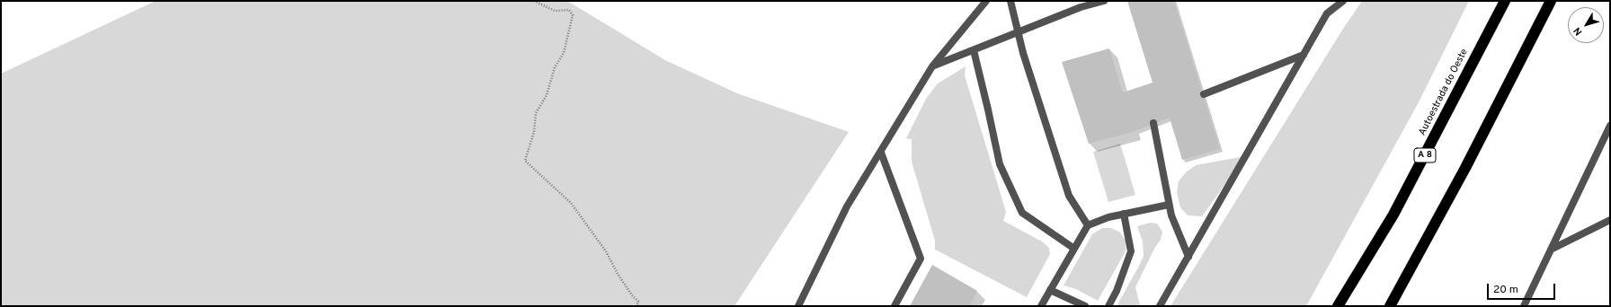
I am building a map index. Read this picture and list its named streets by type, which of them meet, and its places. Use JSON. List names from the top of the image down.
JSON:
{
  "streets": {
    "highway": ["Autoestrada do Oeste", "A 8"]
  },
  "scale_bar": "20 m",
  "north": "bottom left"
}
